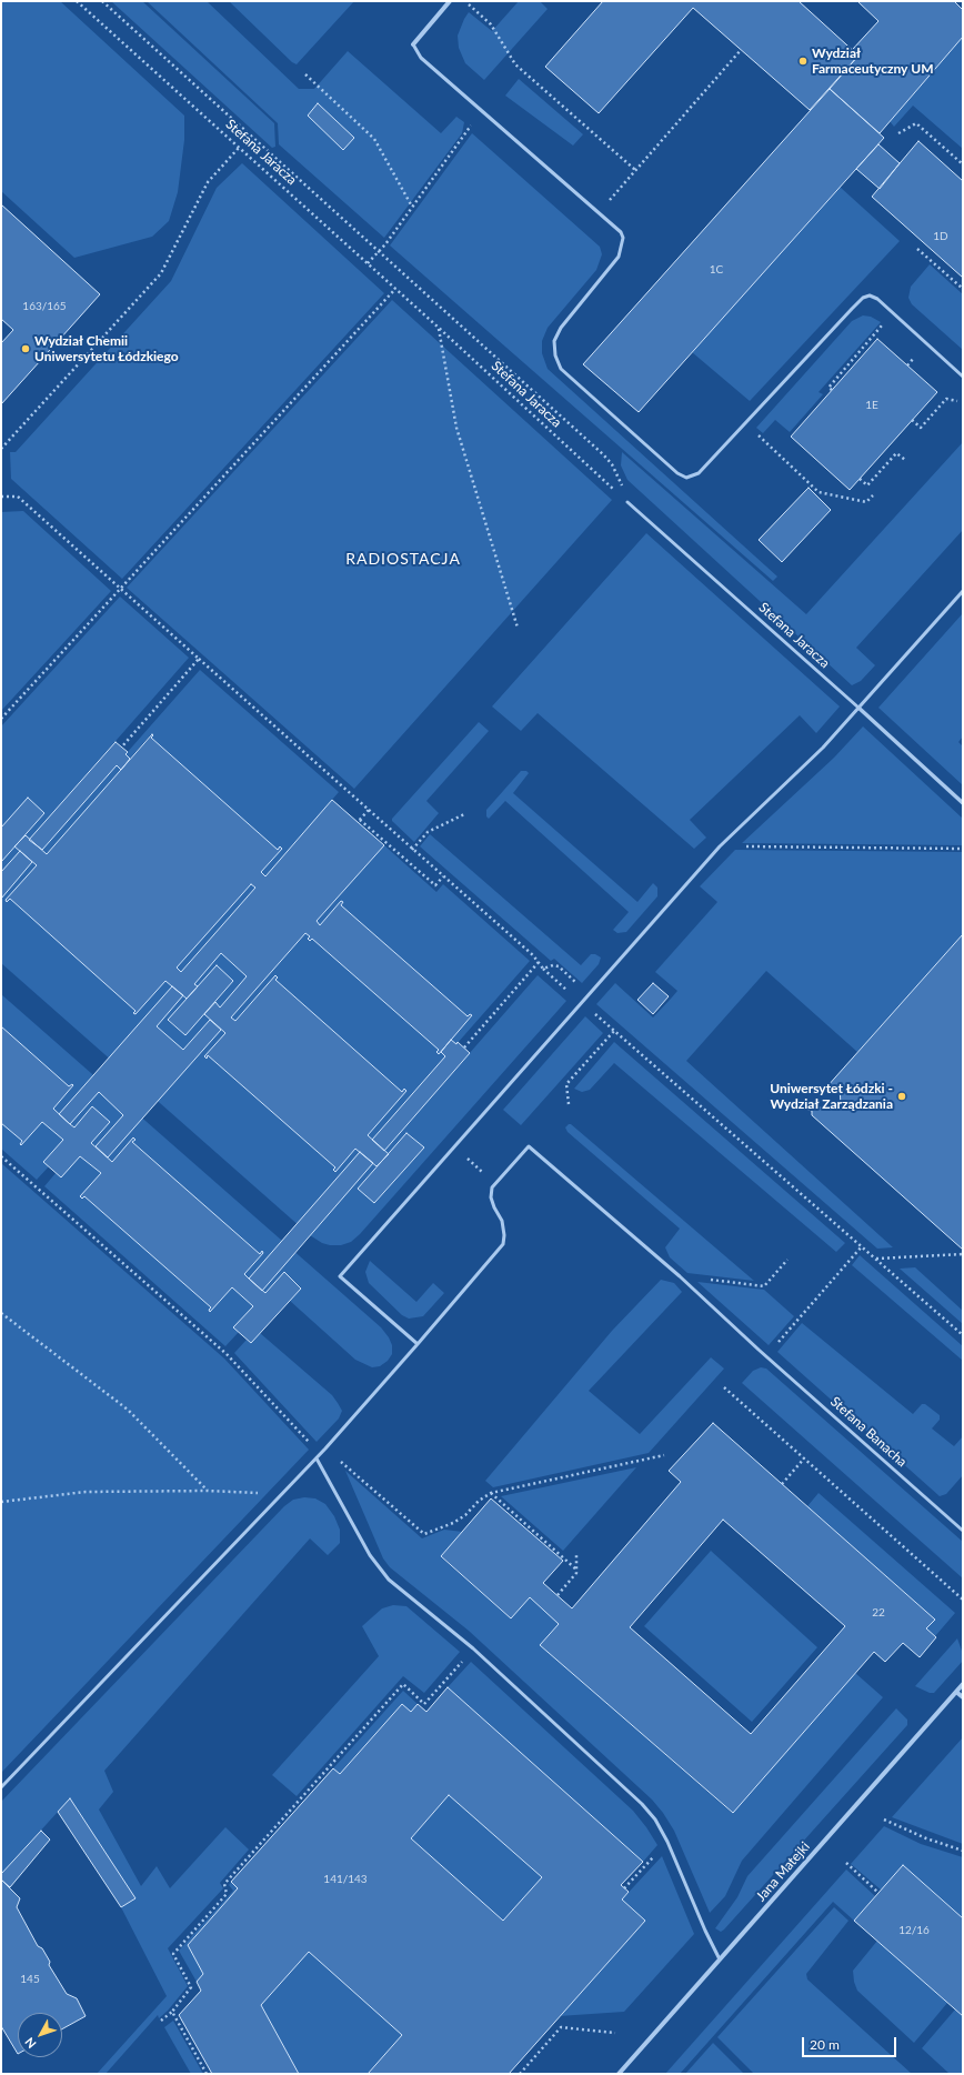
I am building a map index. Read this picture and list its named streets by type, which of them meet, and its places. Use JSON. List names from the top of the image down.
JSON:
{
  "streets": {
    "street": ["Stefana Jaracza", "Jana Matejki"],
    "lane": ["Stefana Banacha"]
  },
  "districts": ["RADIOSTACJA"],
  "places": ["Wydział Farmaceutyczny UM", "Wydział Chemii Uniwersytetu Łódzkiego", "Uniwersytet Łódzki - Wydział Zarządzania"],
  "house_numbers": [
    "1D",
    "1C",
    "163/165",
    "1E",
    "22",
    "141/143",
    "12/16",
    "145"
  ],
  "scale_bar": "20 m",
  "north": "bottom left"
}
